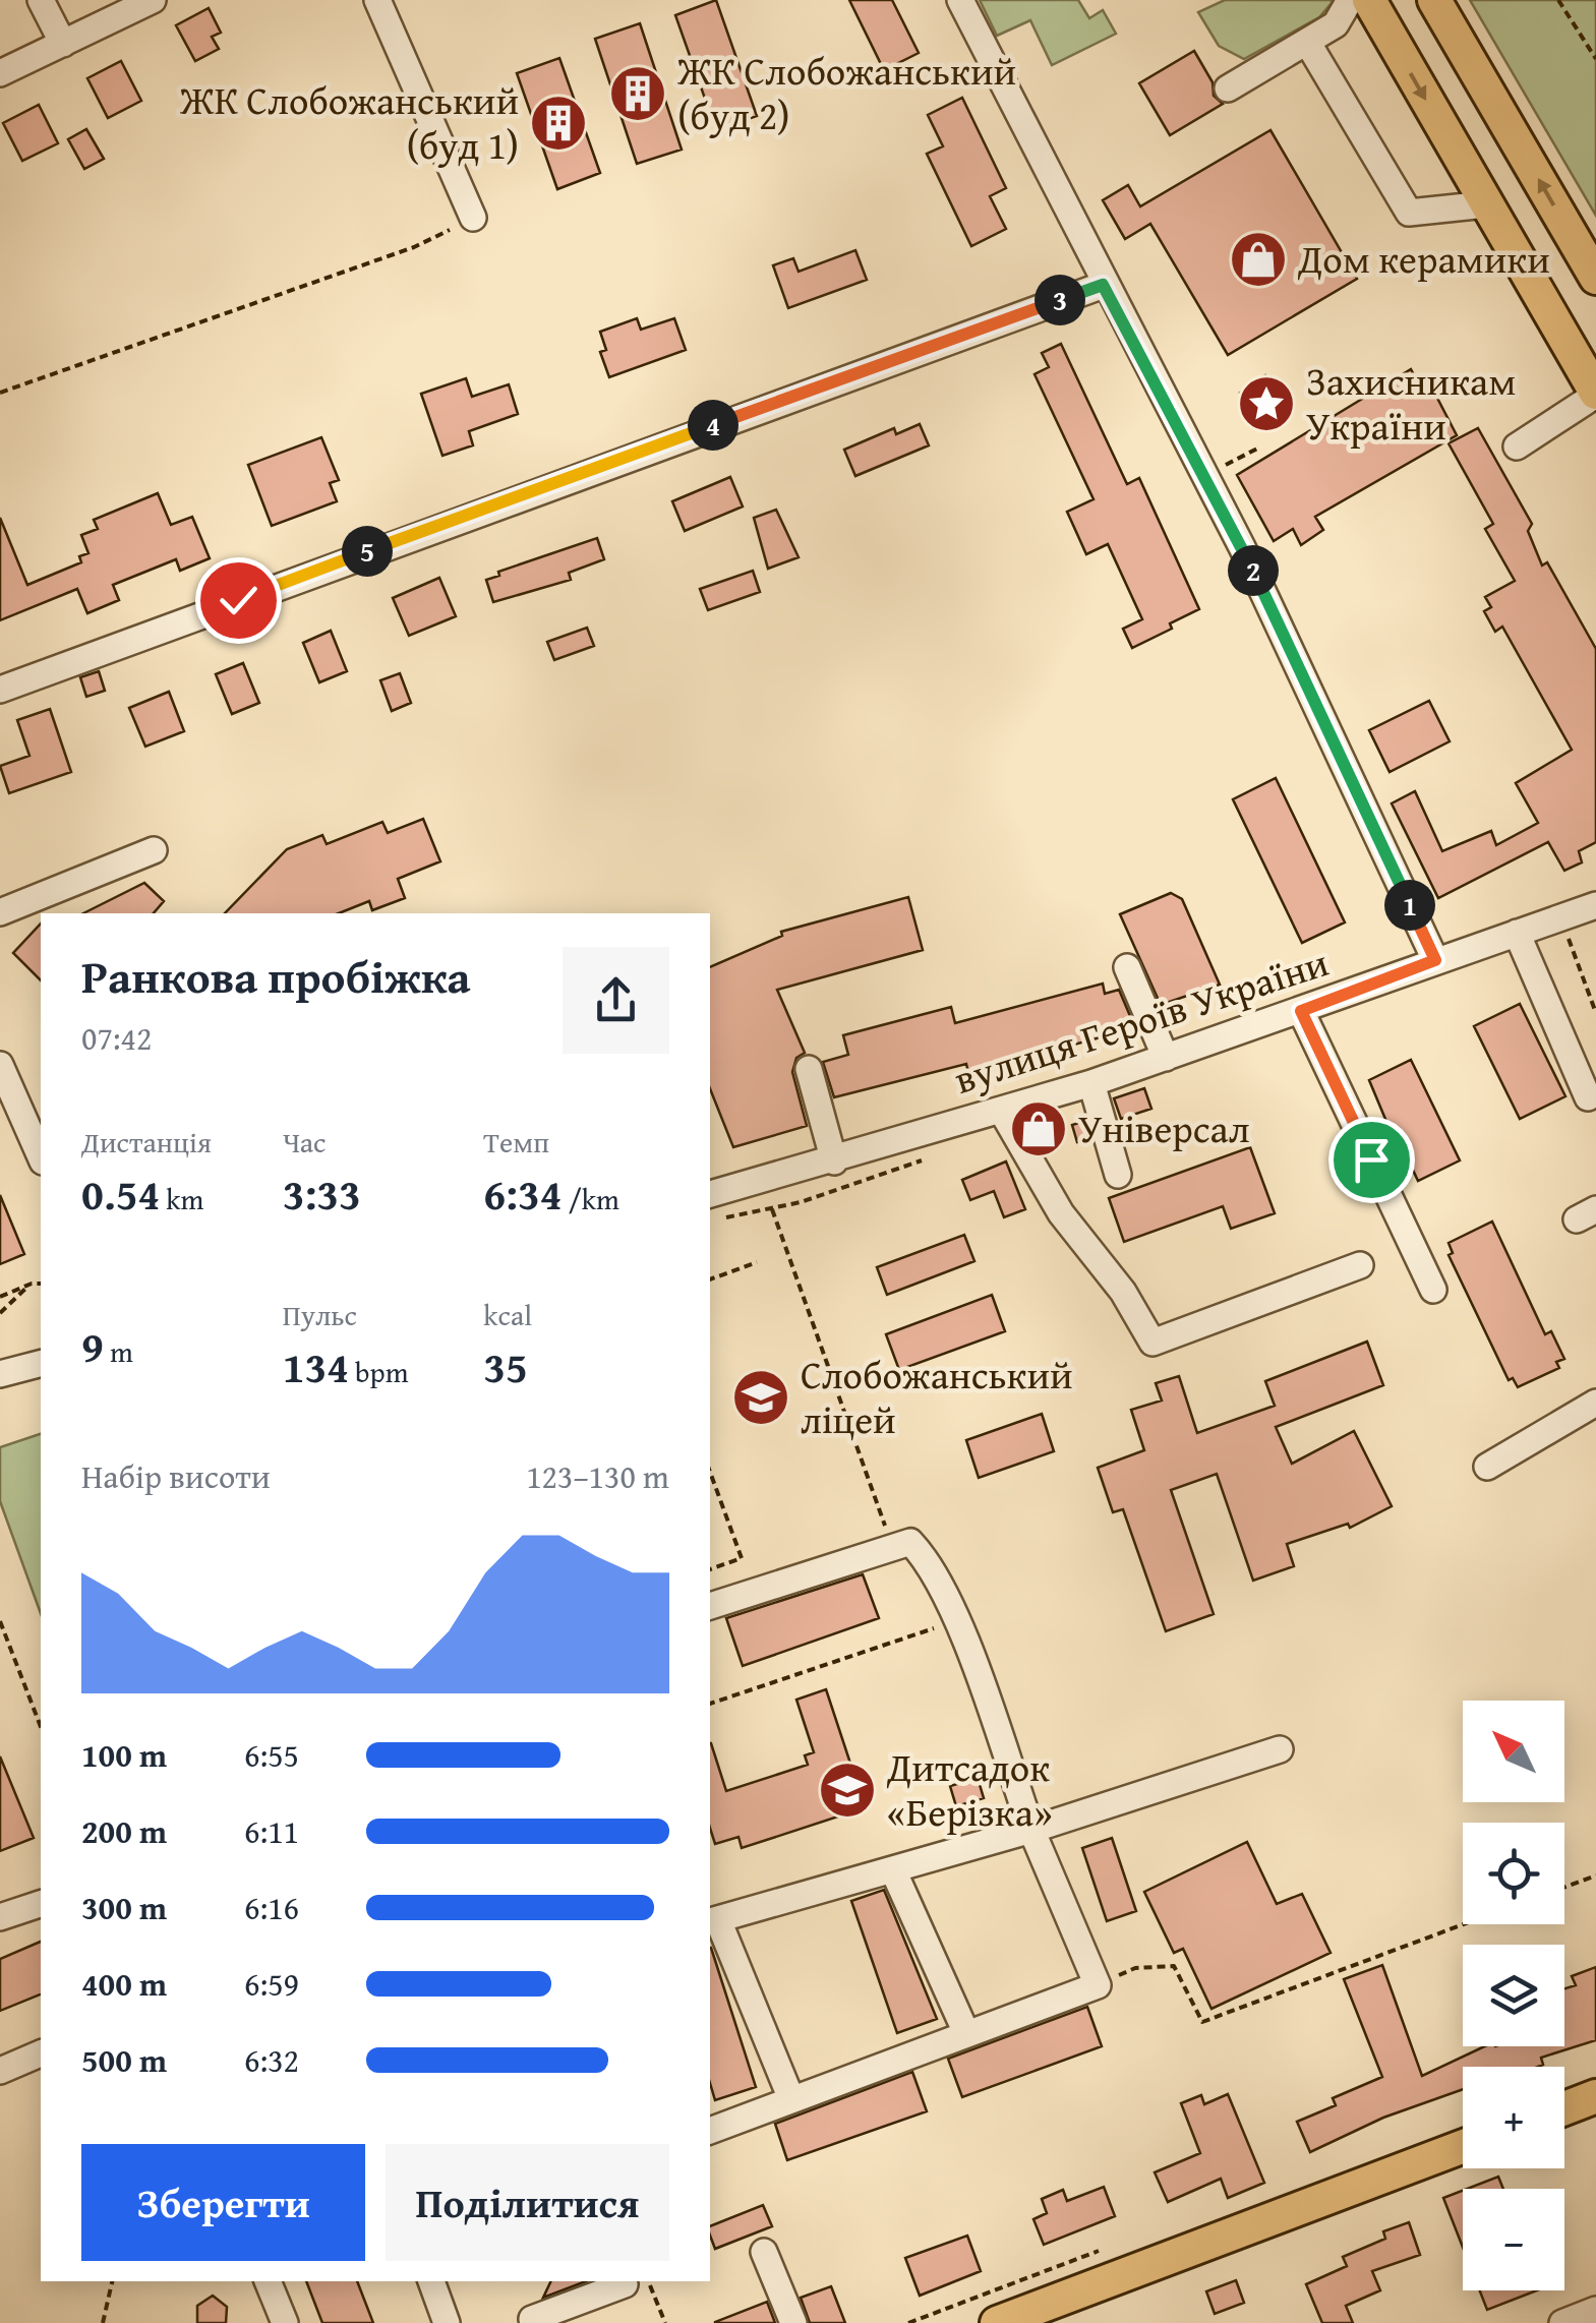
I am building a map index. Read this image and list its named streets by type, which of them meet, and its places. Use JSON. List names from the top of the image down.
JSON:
{
  "streets": {
    "street": ["вулиця Героїв України"]
  },
  "places": {
    "building": ["ЖК Слобожанський (буд 2)", "ЖК Слобожанський (буд 1)"],
    "shop": ["Дом керамики", "Універсал"],
    "place": ["Захисникам України"],
    "school or university": ["Слобожанський ліцей", "Дитсадок «Берізка»"]
  },
  "north": "top left",
  "page": {
    "pins": [
      "3",
      "4",
      "5",
      "2",
      "1"
    ],
    "heading": ["Ранкова пробіжка", "07:42"],
    "stats": [
      ["Дистанція", "0.54 km"],
      ["Час", "3:33"],
      ["Темп", "6:34 /km"],
      ["9 m"],
      ["Пульс", "134 bpm"],
      ["kcal", "35"]
    ],
    "chart": ["Набір висоти", "123–130 m"],
    "map_buttons": ["+", "−"],
    "list": [
      {
        "name": "100 m",
        "note": "6:55"
      },
      {
        "name": "200 m",
        "note": "6:11"
      },
      {
        "name": "300 m",
        "note": "6:16"
      },
      {
        "name": "400 m",
        "note": "6:59"
      },
      {
        "name": "500 m",
        "note": "6:32"
      }
    ],
    "buttons": ["Зберегти", "Поділитися"]
  }
}
